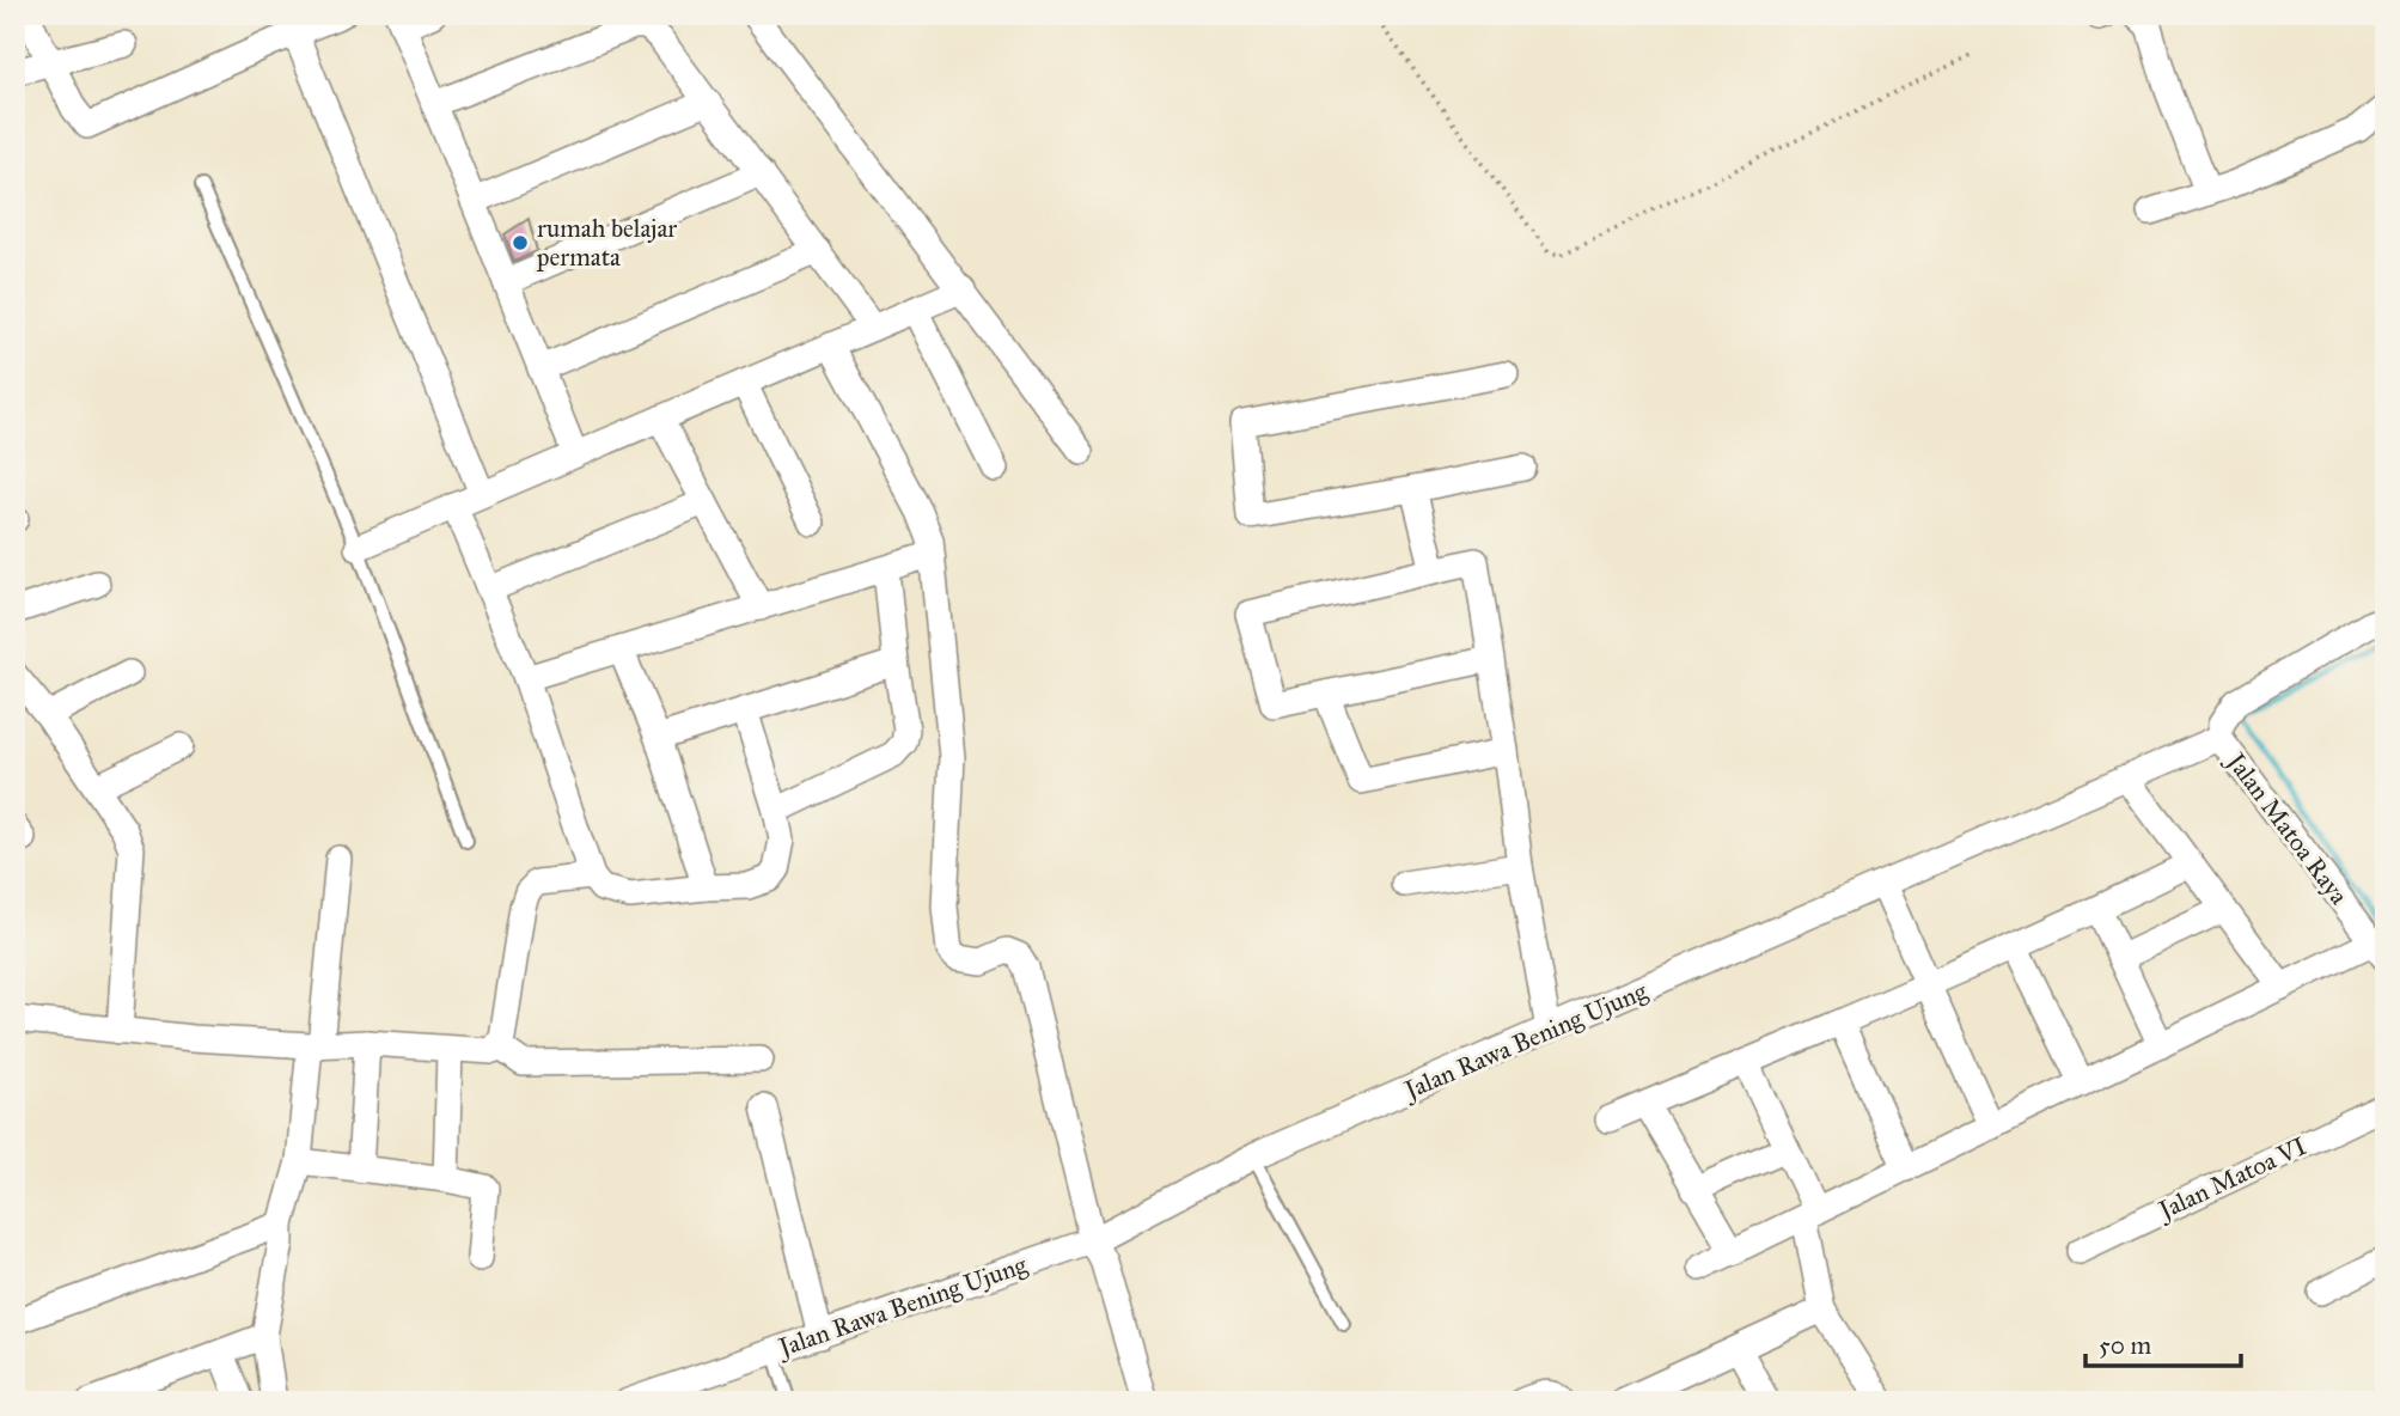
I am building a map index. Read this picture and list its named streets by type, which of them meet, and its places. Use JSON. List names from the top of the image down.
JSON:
{
  "streets": {
    "street": ["Jalan Matoa Raya", "Jalan Rawa Bening Ujung", "Jalan Matoa VI"]
  },
  "crossings": [
    ["Jalan Matoa Raya", "Jalan Rawa Bening Ujung"]
  ],
  "places": ["rumah belajar permata"],
  "scale_bar": "50 m"
}
